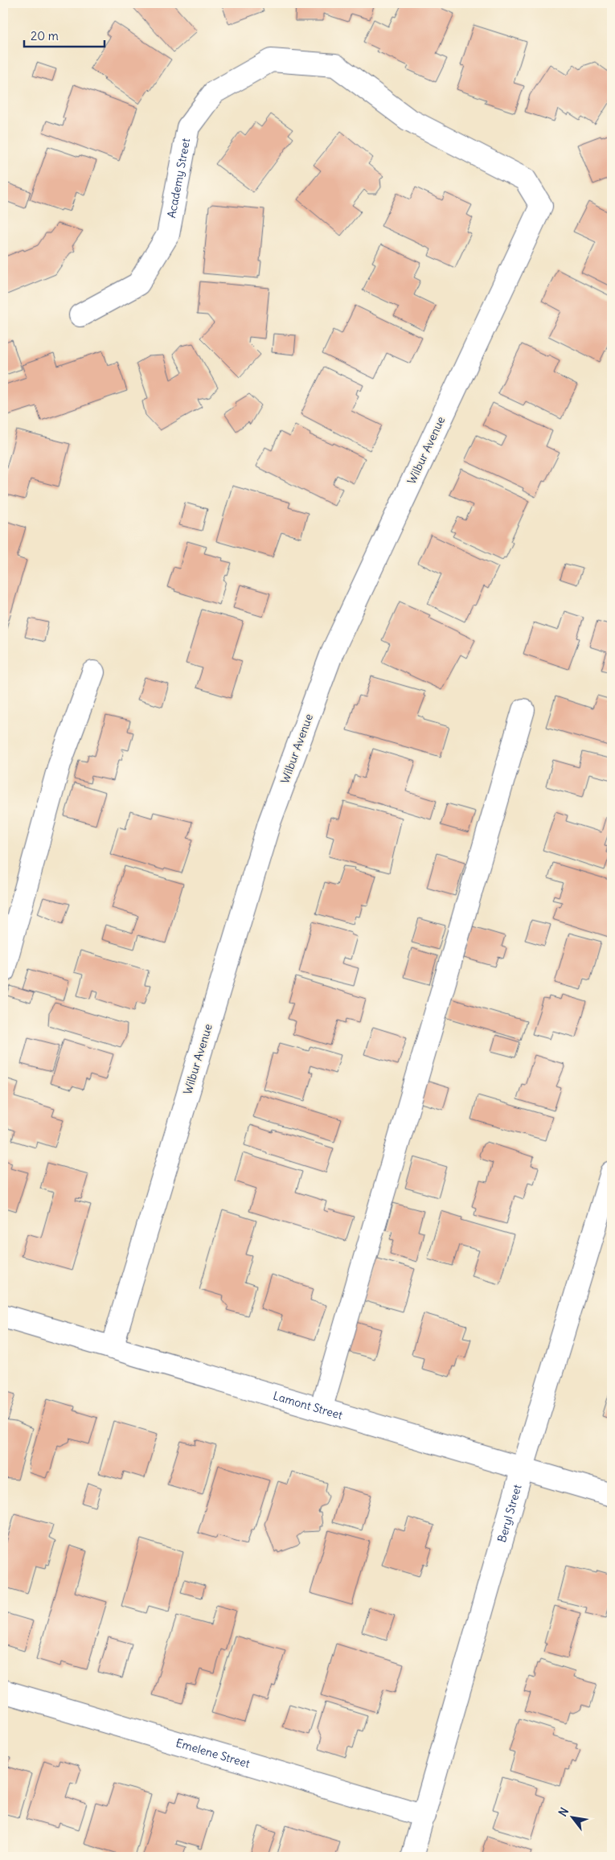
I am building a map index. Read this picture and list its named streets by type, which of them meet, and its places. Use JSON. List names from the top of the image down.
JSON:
{
  "streets": {
    "street": [
      "Academy Street",
      "Wilbur Avenue",
      "Lamont Street",
      "Beryl Street",
      "Emelene Street"
    ]
  },
  "crossings": [
    ["Academy Street", "Wilbur Avenue"],
    ["Wilbur Avenue", "Lamont Street"],
    ["Lamont Street", "Beryl Street"],
    ["Beryl Street", "Emelene Street"]
  ],
  "scale_bar": "20 m",
  "north": "top left"
}
